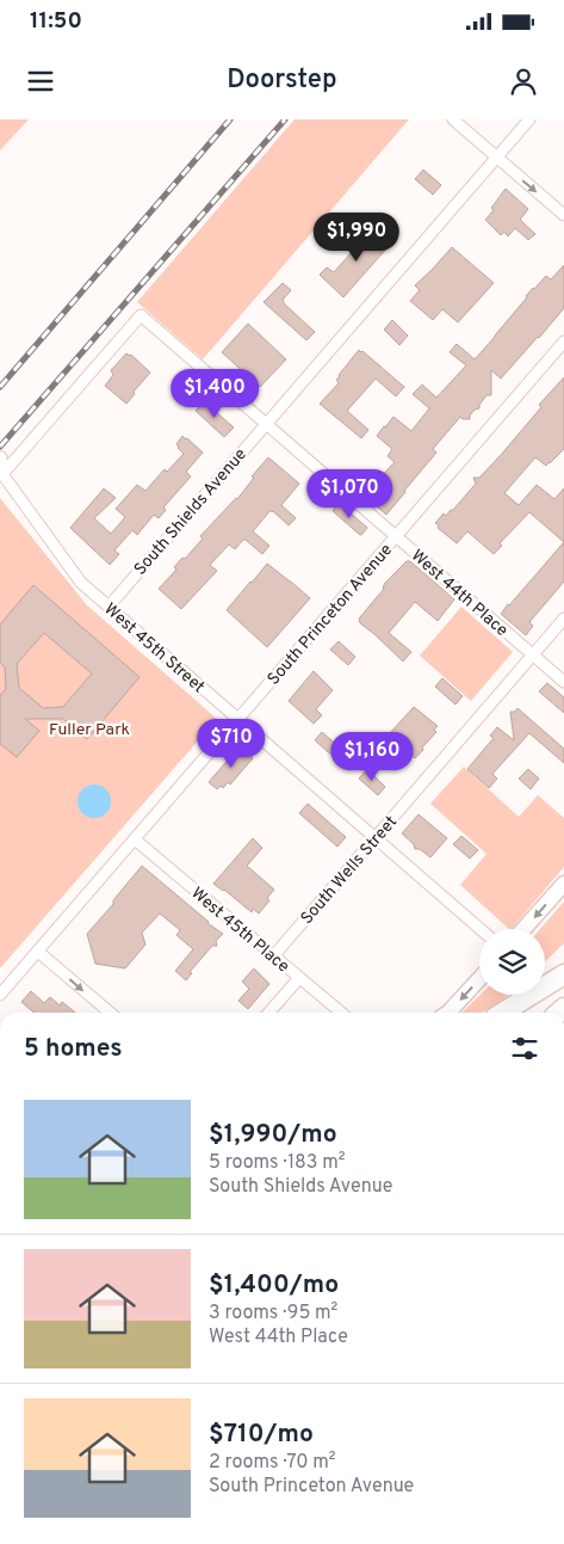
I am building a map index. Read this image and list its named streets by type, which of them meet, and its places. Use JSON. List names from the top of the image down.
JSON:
{
  "streets": {
    "street": [
      "South Shields Avenue",
      "West 44th Place",
      "South Princeton Avenue",
      "West 45th Street",
      "South Wells Street",
      "West 45th Place"
    ]
  },
  "crossings": [
    ["South Shields Avenue", "West 44th Place"],
    ["South Shields Avenue", "West 45th Street"],
    ["West 44th Place", "South Princeton Avenue"],
    ["West 44th Place", "West 45th Street"],
    ["West 44th Place", "South Wells Street"],
    ["South Princeton Avenue", "West 45th Street"],
    ["South Princeton Avenue", "West 45th Place"],
    ["West 45th Street", "South Wells Street"],
    ["South Wells Street", "West 45th Place"]
  ],
  "parks": ["Fuller Park"],
  "page": {
    "status": "11:50",
    "header": "Doorstep",
    "price": [
      "$1,990",
      "$1,400",
      "$1,070",
      "$710",
      "$1,160"
    ],
    "heading": "5 homes",
    "list": [
      {
        "name": "$1,990/mo",
        "note": "5 rooms · 183 m² · South Shields Avenue"
      },
      {
        "name": "$1,400/mo",
        "note": "3 rooms · 95 m² · West 44th Place"
      },
      {
        "name": "$710/mo",
        "note": "2 rooms · 70 m² · South Princeton Avenue"
      }
    ]
  }
}
